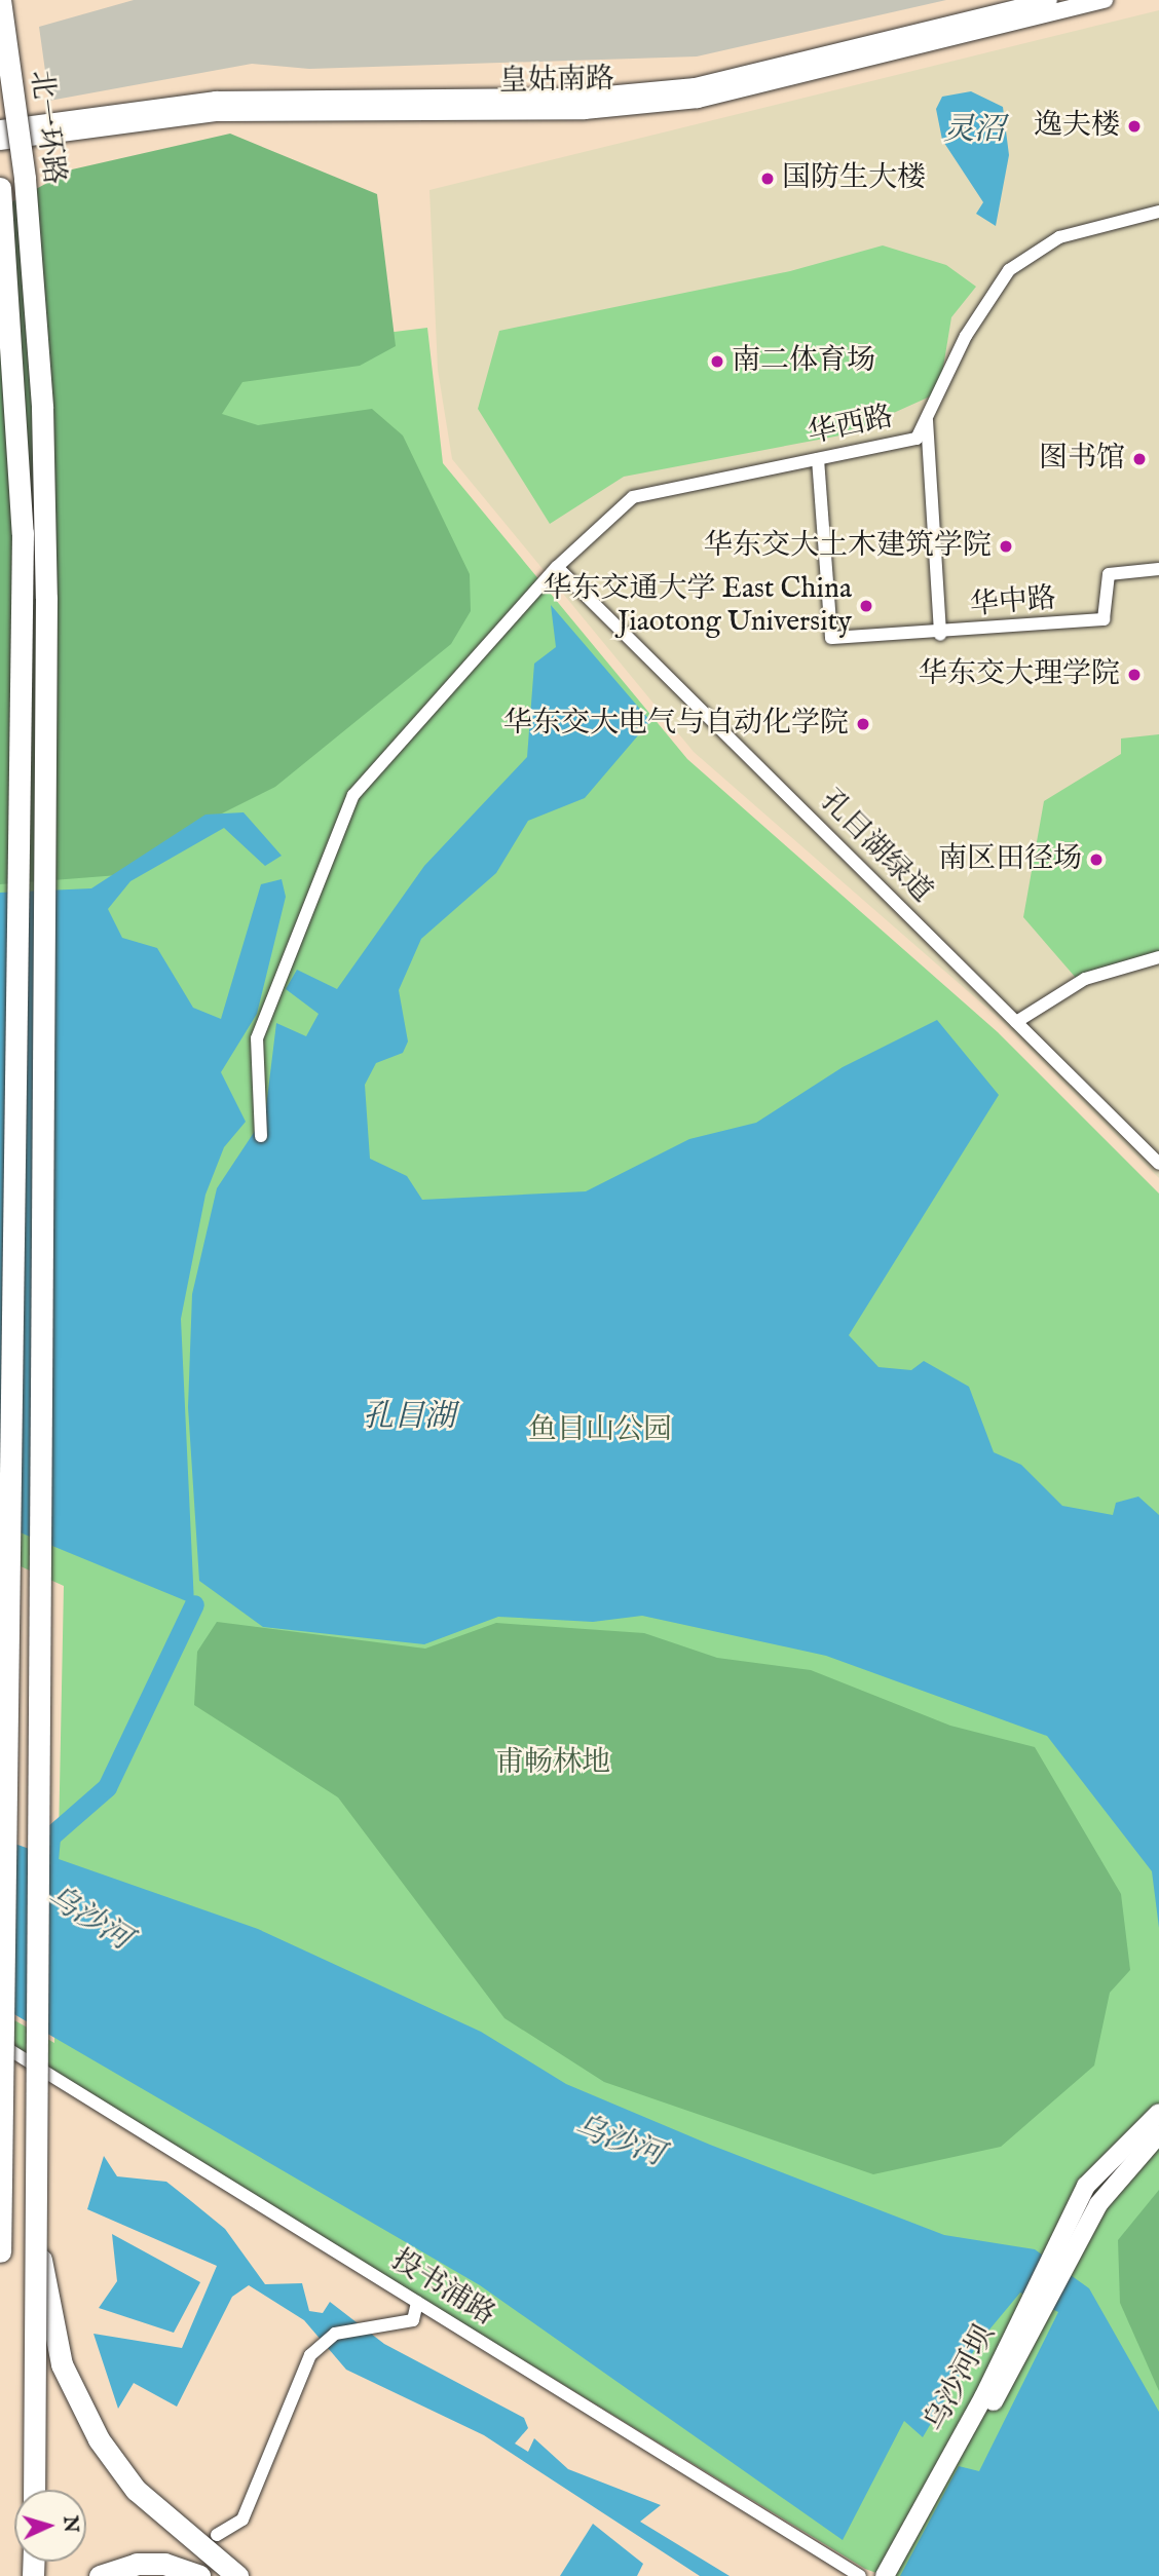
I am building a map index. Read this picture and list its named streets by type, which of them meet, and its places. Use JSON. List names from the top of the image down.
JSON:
{
  "streets": {
    "highway": ["北一环路"],
    "main road": ["乌沙河坝"],
    "street": [
      "皇姑南路",
      "华西路",
      "华中路",
      "孔目湖绿道",
      "投书浦路"
    ]
  },
  "crossings": [
    ["华西路", "华中路"],
    ["华西路", "孔目湖绿道"]
  ],
  "water": ["灵沼", "孔目湖", "乌沙河"],
  "parks": ["鱼目山公园", "甫畅林地"],
  "places": [
    "逸夫楼",
    "国防生大楼",
    "南二体育场",
    "图书馆",
    "华东交大土木建筑学院",
    "华东交通大学 East China Jiaotong University",
    "华东交大理学院",
    "华东交大电气与自动化学院",
    "南区田径场"
  ],
  "north": "right"
}
